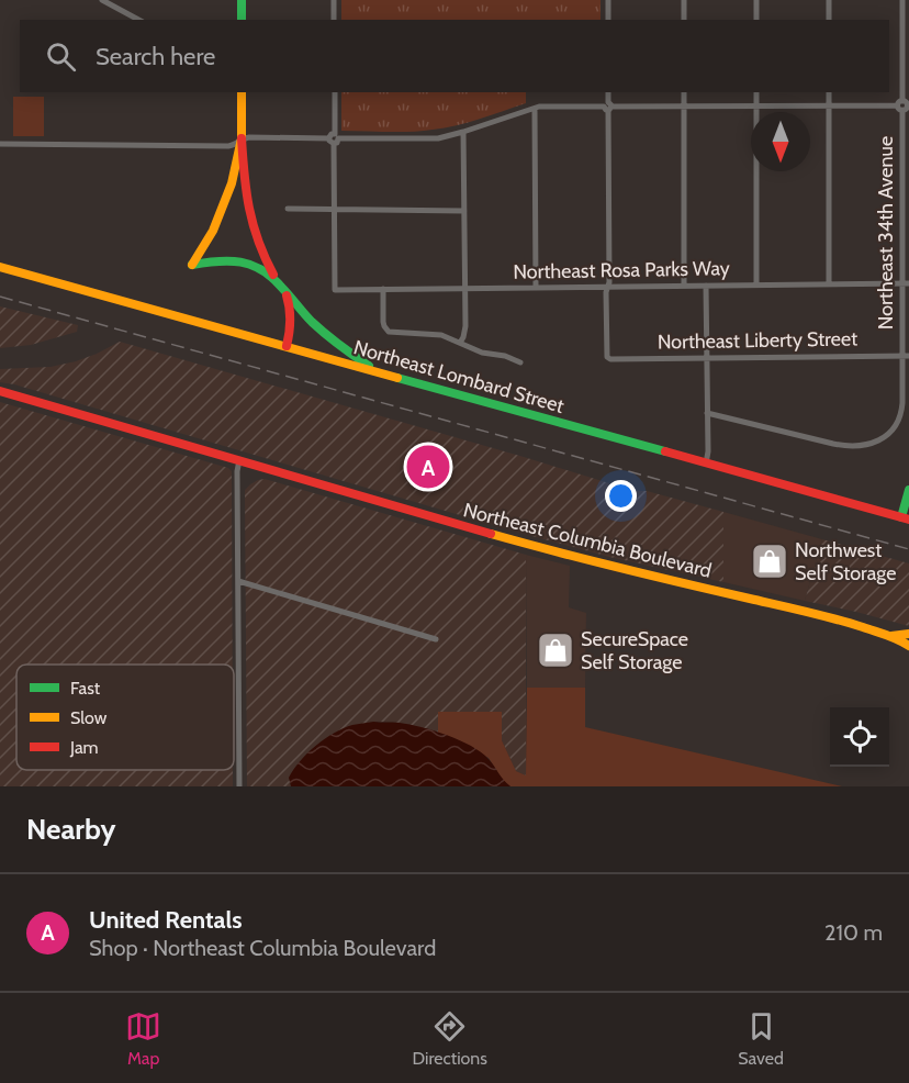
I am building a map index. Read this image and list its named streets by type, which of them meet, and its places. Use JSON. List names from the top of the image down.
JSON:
{
  "streets": {
    "main road": ["Northeast Lombard Street", "Northeast Columbia Boulevard"],
    "street": ["Northeast 34th Avenue", "Northeast Rosa Parks Way", "Northeast Liberty Street"]
  },
  "crossings": [
    ["Northeast 34th Avenue", "Northeast Rosa Parks Way"],
    ["Northeast 34th Avenue", "Northeast Liberty Street"],
    ["Northeast Rosa Parks Way", "Northeast Liberty Street"]
  ],
  "places": {
    "shop": ["Northwest Self Storage", "SecureSpace Self Storage"]
  },
  "legend": ["Fast", "Slow", "Jam"],
  "north": "bottom",
  "page": {
    "search": "Search here",
    "pins": "A",
    "heading": "Nearby",
    "list": [
      {
        "mark": "A",
        "name": "United Rentals",
        "note": "Shop · Northeast Columbia Boulevard",
        "value": "210 m"
      }
    ],
    "nav": ["Map", "Directions", "Saved"]
  }
}
